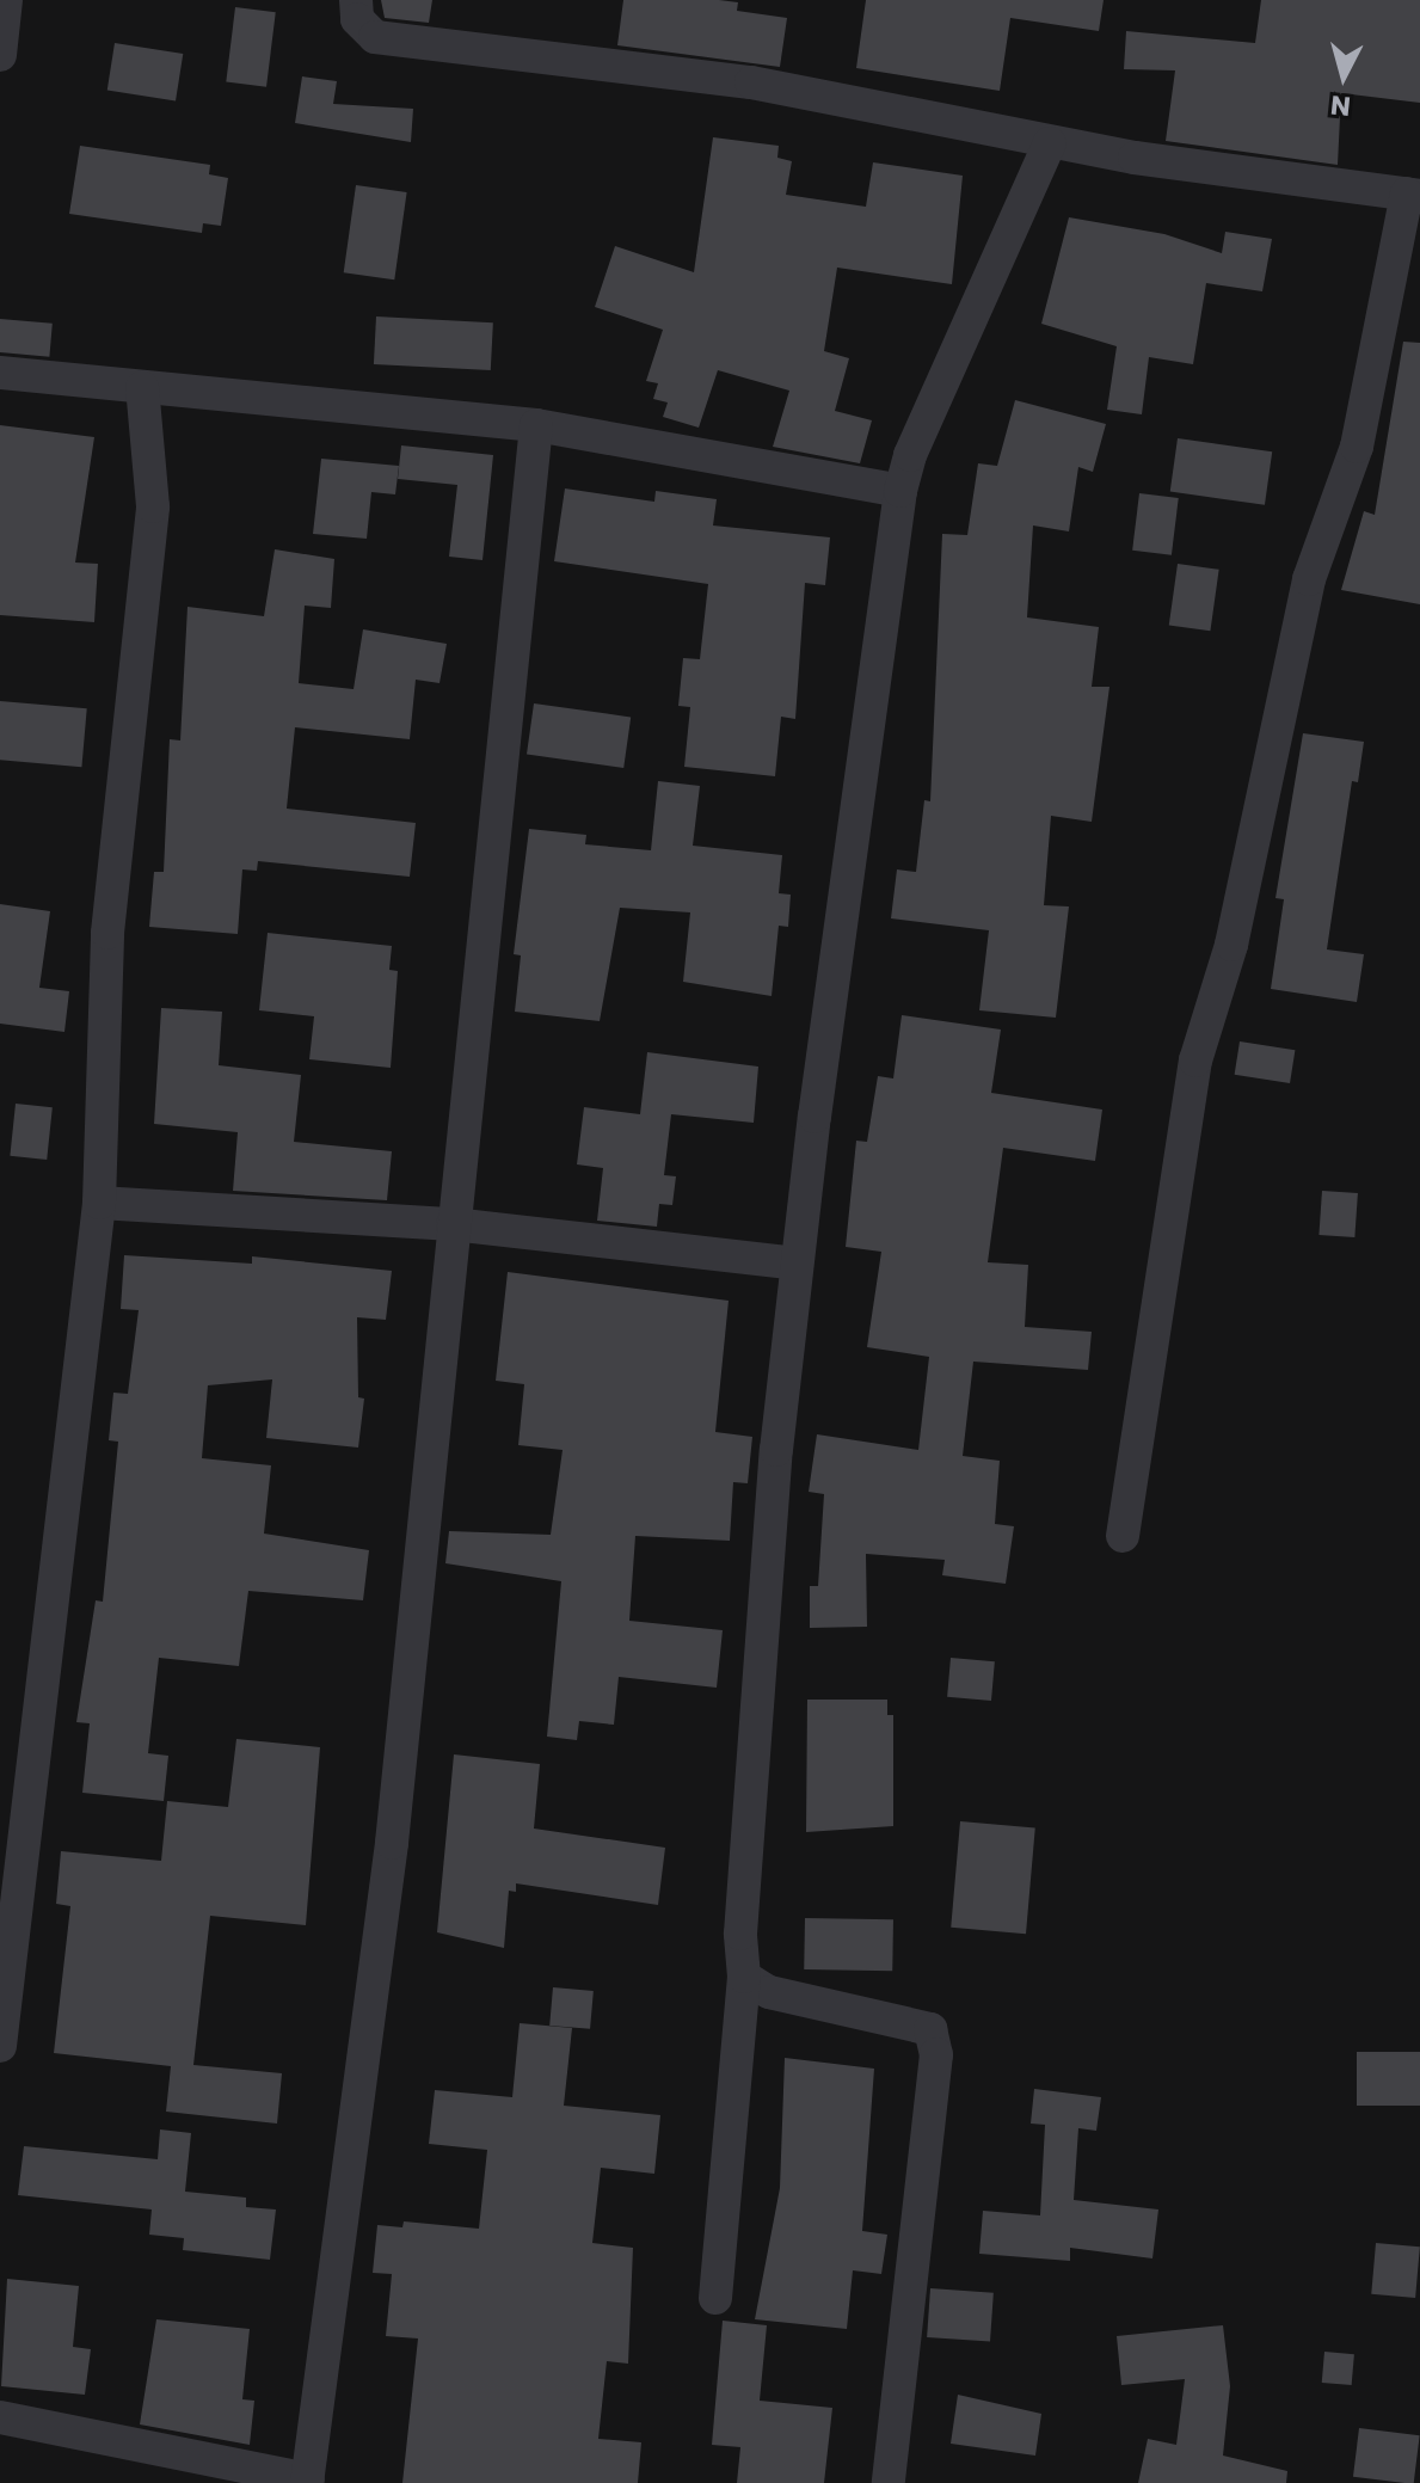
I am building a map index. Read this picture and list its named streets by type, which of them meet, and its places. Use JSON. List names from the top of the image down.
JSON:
{
  "north": "bottom"
}
